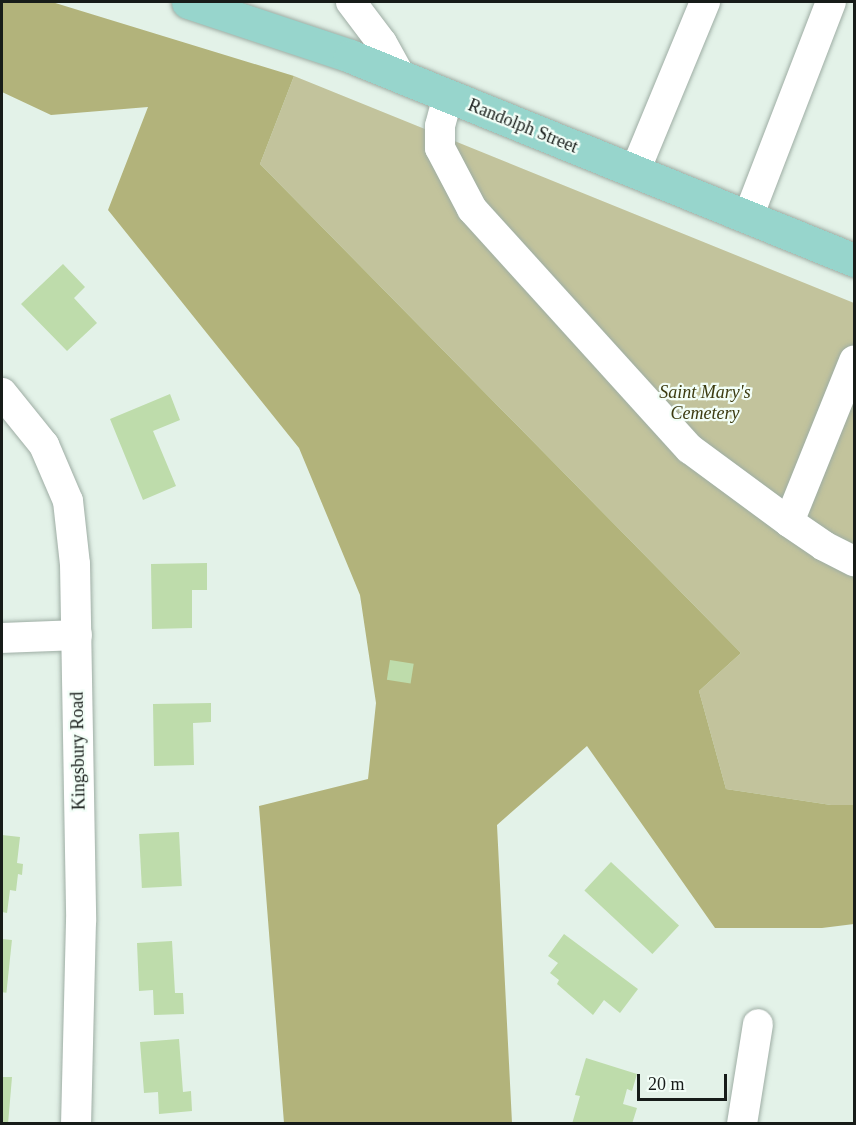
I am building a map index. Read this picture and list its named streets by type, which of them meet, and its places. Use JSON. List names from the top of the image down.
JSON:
{
  "streets": {
    "main road": ["Randolph Street"],
    "street": ["Kingsbury Road"]
  },
  "parks": ["Saint Mary's Cemetery"],
  "scale_bar": "20 m"
}
